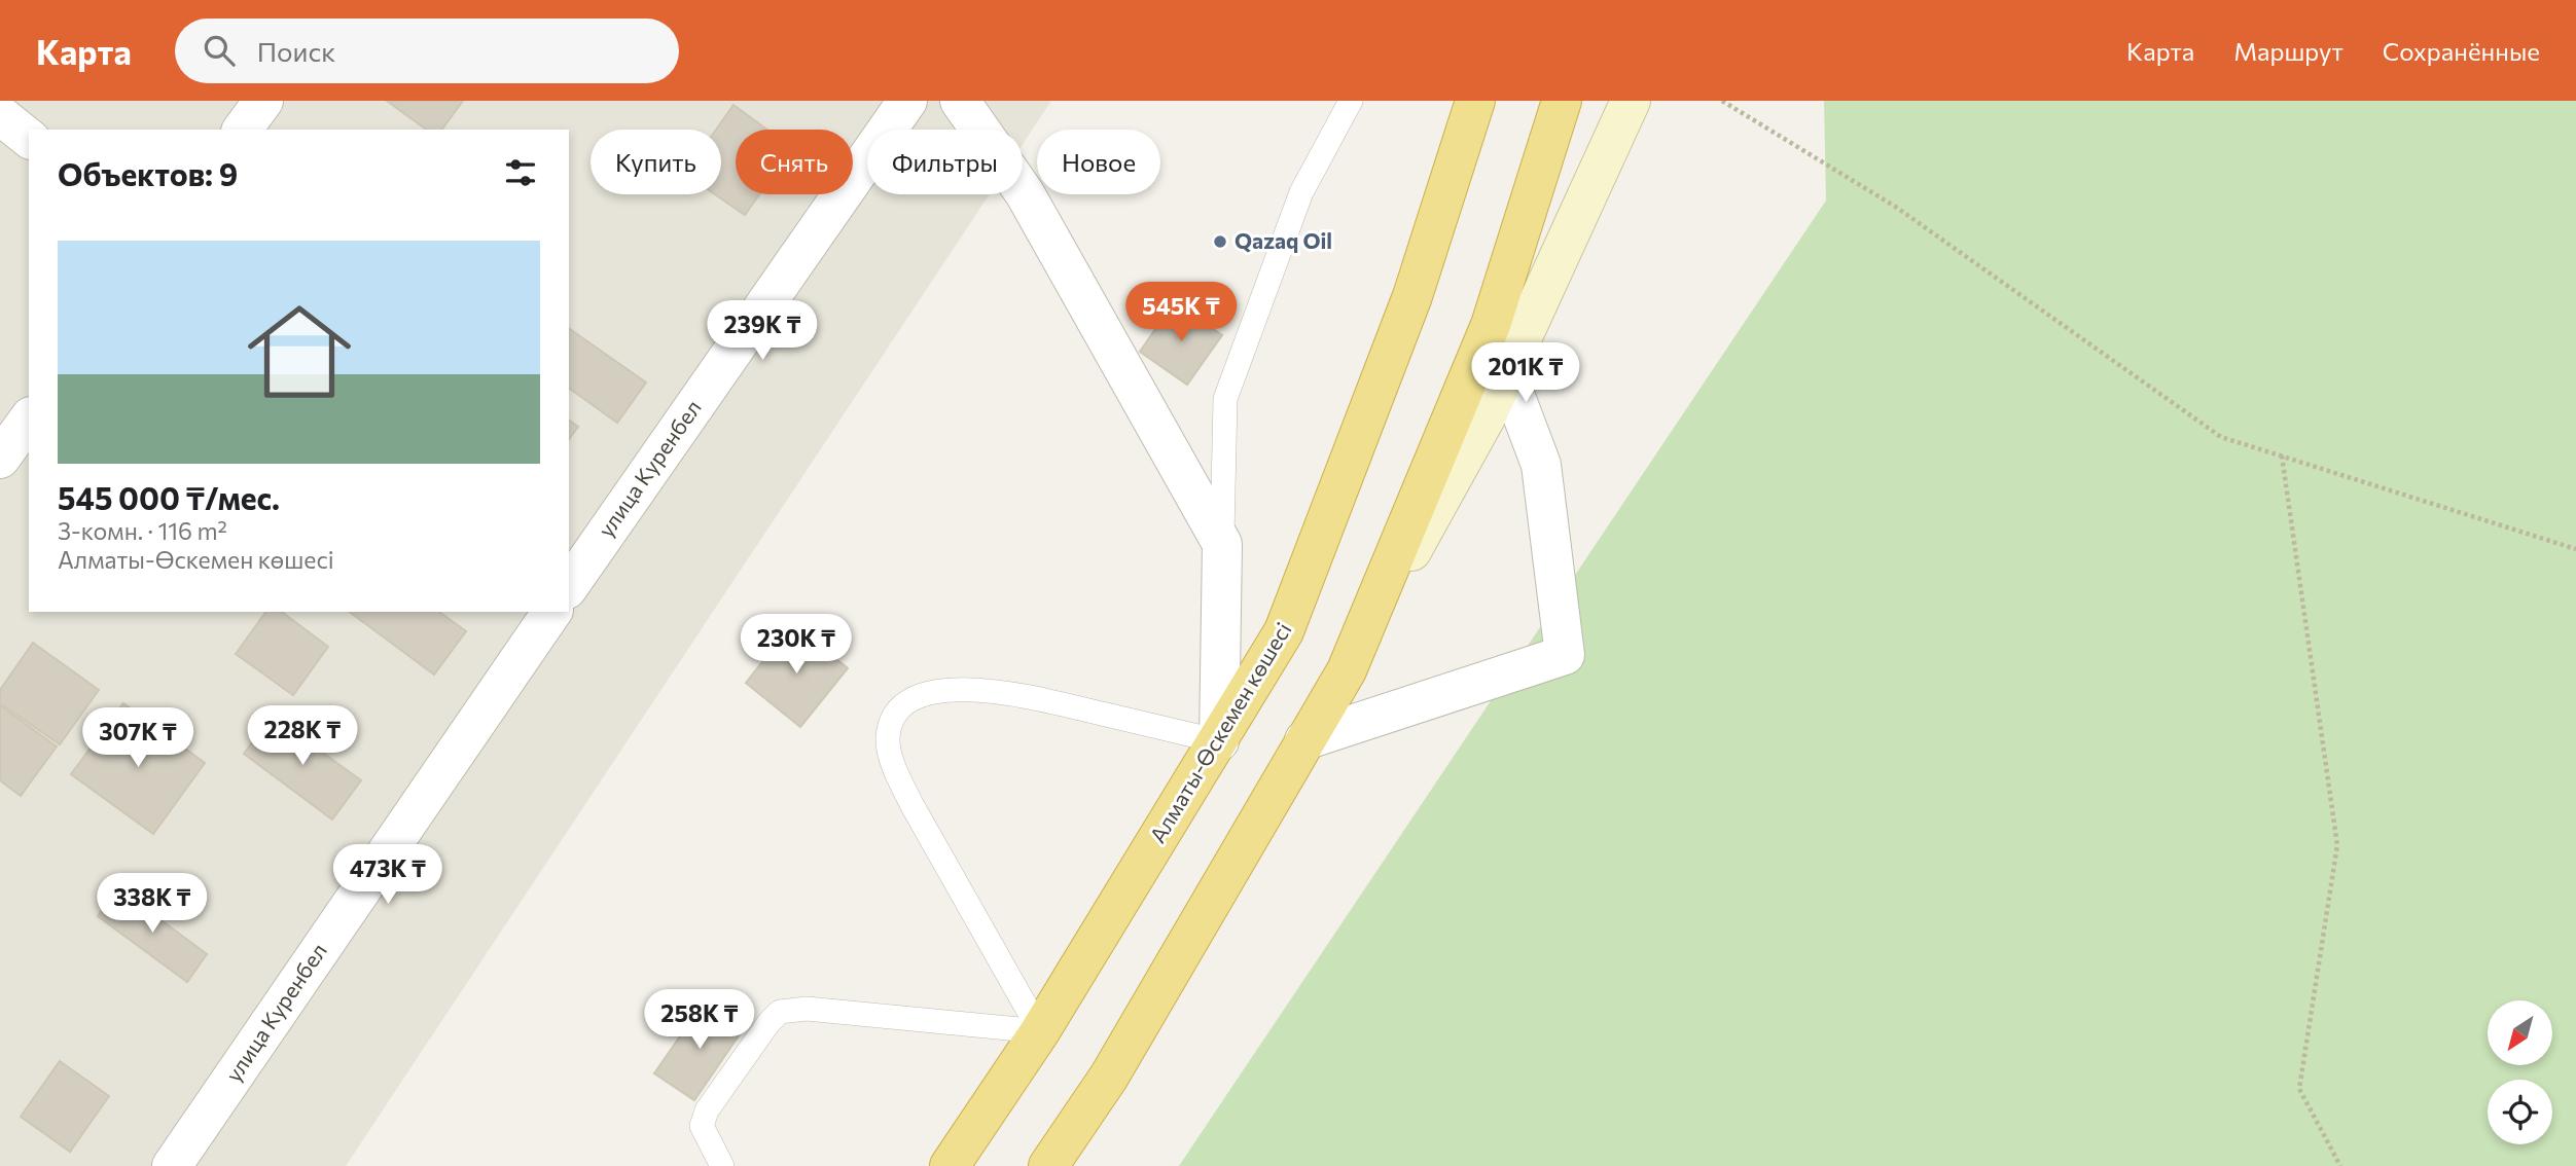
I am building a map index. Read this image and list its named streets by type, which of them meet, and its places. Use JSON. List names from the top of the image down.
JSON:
{
  "streets": {
    "highway": ["Алматы-Өскемен көшесі"],
    "street": ["улица Куренбел"]
  },
  "places": ["Qazaq Oil"],
  "north": "bottom left",
  "page": {
    "header": "Карта",
    "search": "Поиск",
    "nav": ["Карта", "Маршрут", "Сохранённые"],
    "chip": [
      "Купить",
      "Снять",
      "Фильтры",
      "Новое"
    ],
    "heading": "Объектов: 9",
    "list": [
      {
        "name": "545 000 ₸/мес.",
        "note": "3-комн. · 116 m² · Алматы-Өскемен көшесі"
      }
    ],
    "price": [
      "545K ₸",
      "239K ₸",
      "201K ₸",
      "230K ₸",
      "228K ₸",
      "307K ₸",
      "473K ₸",
      "338K ₸",
      "258K ₸"
    ]
  }
}
